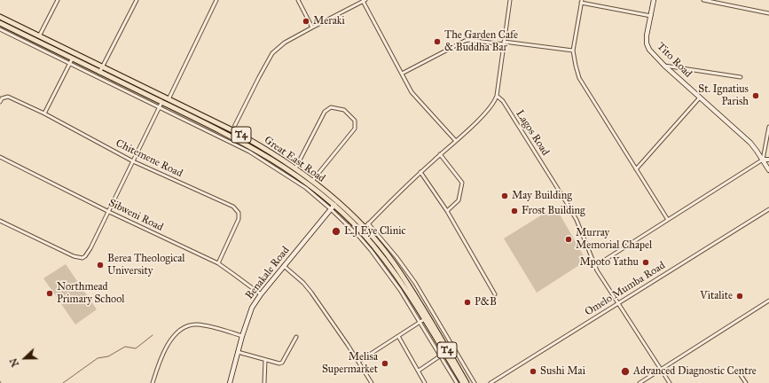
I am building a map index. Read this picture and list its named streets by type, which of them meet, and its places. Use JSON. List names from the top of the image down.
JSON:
{
  "streets": {
    "main road": [
      "Tito Road",
      "T4",
      "Great East Road",
      "Benakale Road"
    ],
    "street": [
      "Lagos Road",
      "Chitemene Road",
      "Sibweni Road",
      "Omelo Mumba Road"
    ]
  },
  "crossings": [
    ["Lagos Road", "Omelo Mumba Road"],
    ["Chitemene Road", "Sibweni Road"],
    ["Great East Road", "Benakale Road"],
    ["Sibweni Road", "Benakale Road"]
  ],
  "places": [
    "Meraki",
    "The Garden Cafe & Buddha Bar",
    "St. Ignatius Parish",
    "May Building",
    "Frost Building",
    "L.J Eye Clinic",
    "Murray Memorial Chapel",
    "Mpoto Yathu",
    "Berea Theological University",
    "Northmead Primary School",
    "Vitalite",
    "P&B",
    "Melisa Supermarket",
    "Sushi Mai",
    "Advanced Diagnostic Centre"
  ],
  "north": "left"
}
